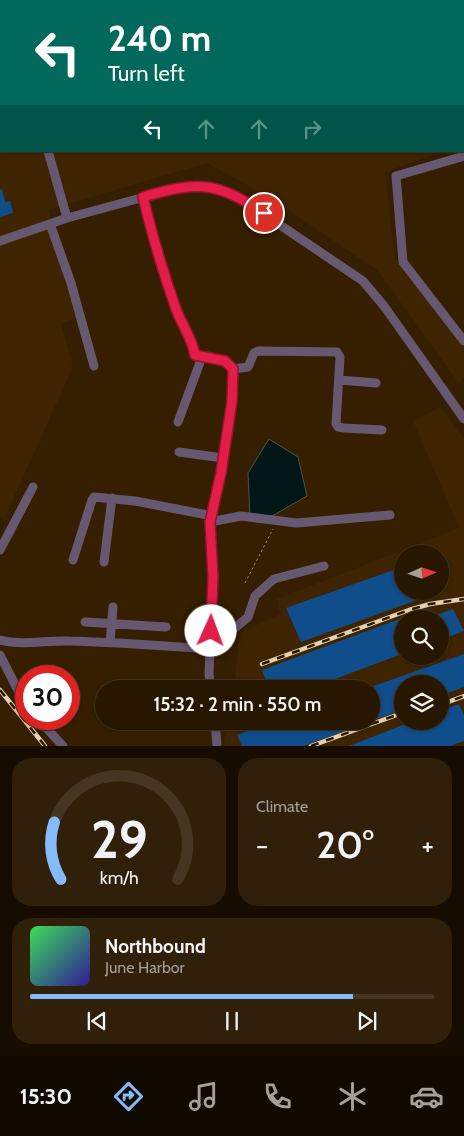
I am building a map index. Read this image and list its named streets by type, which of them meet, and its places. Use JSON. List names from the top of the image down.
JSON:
{
  "north": "right",
  "page": {
    "turn": ["240 m", "Turn left"],
    "limit": "30",
    "trip": "15:32 · 2 min · 550 m",
    "tile": "Climate",
    "heat": ["−", "20°", "+"],
    "song": ["Northbound", "June Harbor"],
    "tabs": "15:30",
    "gauge": ["29", "km/h"]
  }
}
